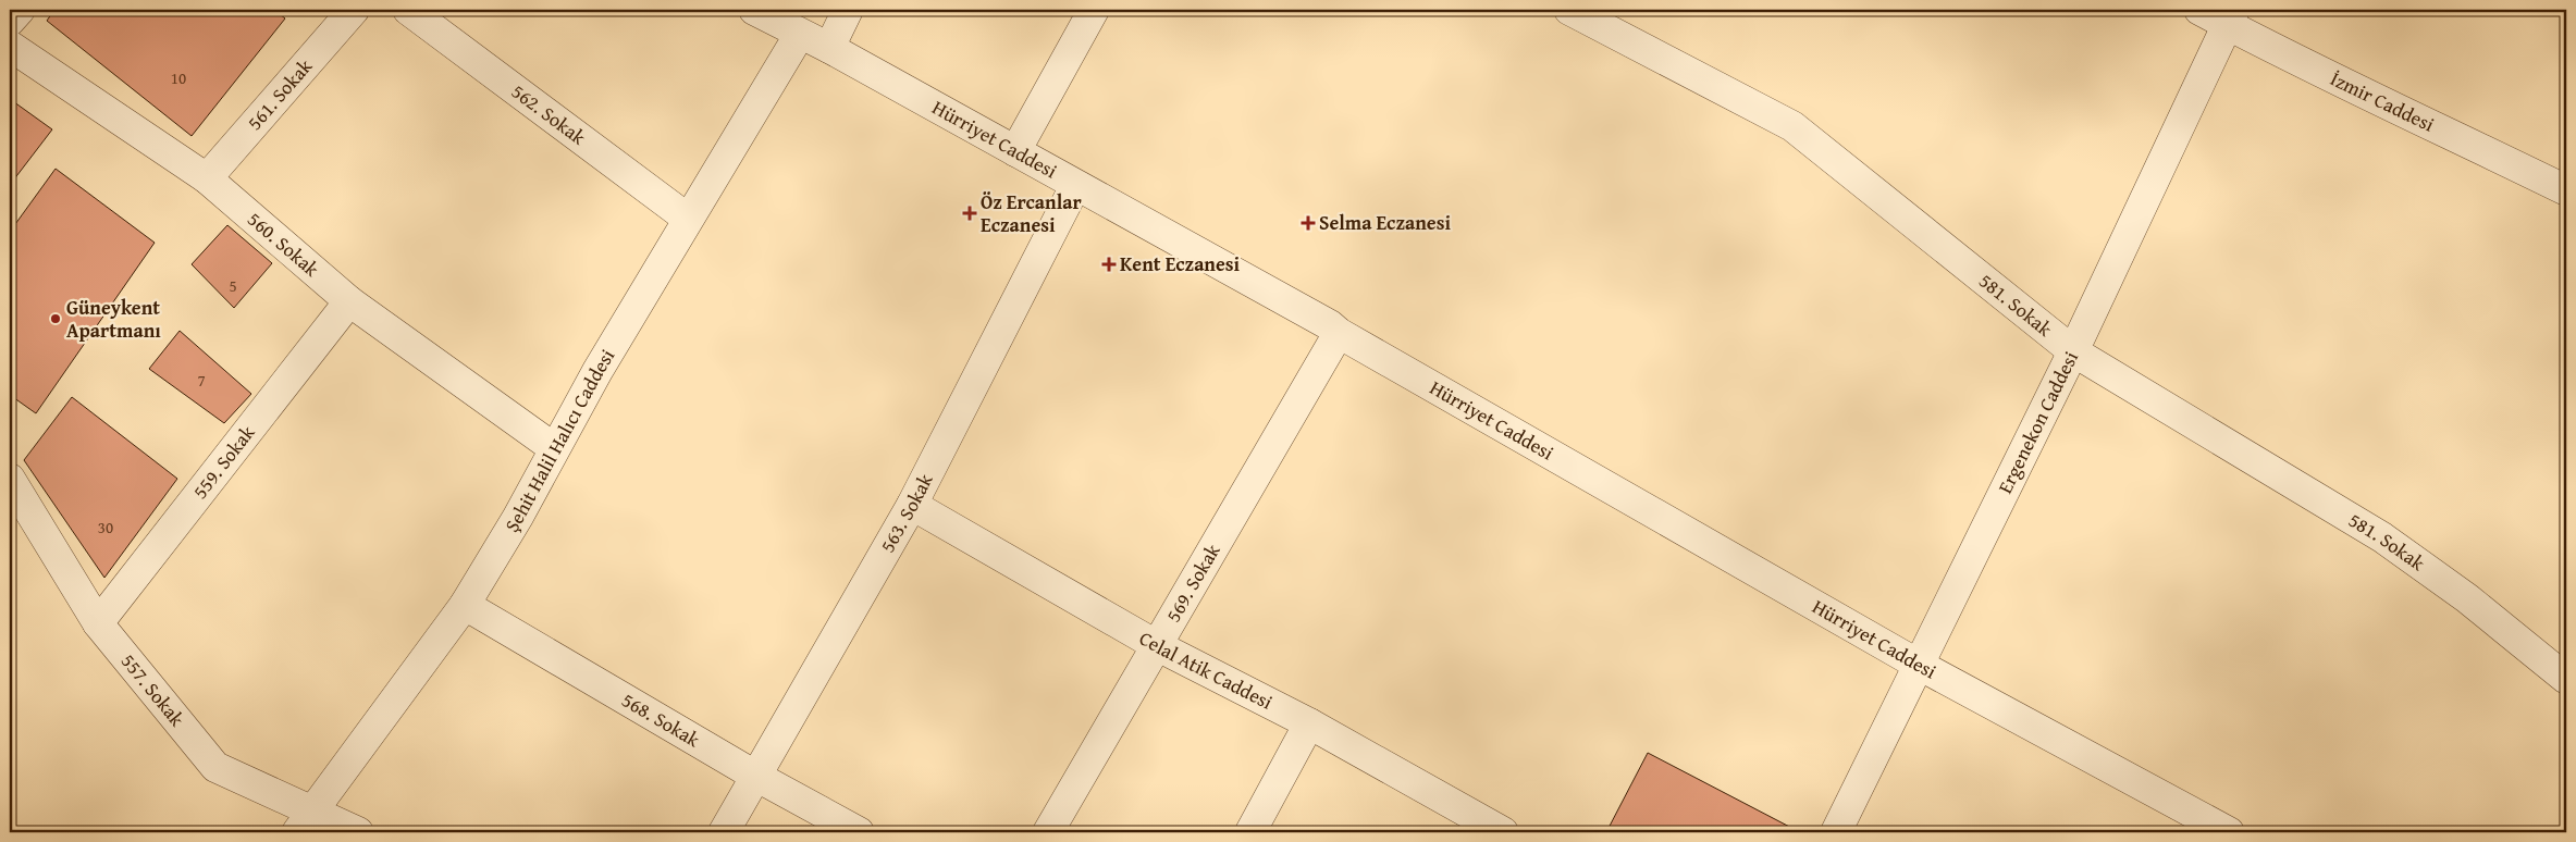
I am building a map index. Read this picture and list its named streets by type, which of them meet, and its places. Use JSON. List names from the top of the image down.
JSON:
{
  "streets": {
    "street": [
      "561. Sokak",
      "İzmir Caddesi",
      "562. Sokak",
      "Hürriyet Caddesi",
      "560. Sokak",
      "581. Sokak",
      "Ergenekon Caddesi",
      "Şehit Halil Halıcı Caddesi",
      "559. Sokak",
      "563. Sokak",
      "569. Sokak",
      "Celal Atik Caddesi",
      "557. Sokak",
      "568. Sokak"
    ]
  },
  "crossings": [
    ["561. Sokak", "560. Sokak"],
    ["İzmir Caddesi", "Ergenekon Caddesi"],
    ["562. Sokak", "Şehit Halil Halıcı Caddesi"],
    ["Hürriyet Caddesi", "Ergenekon Caddesi"],
    ["Hürriyet Caddesi", "Şehit Halil Halıcı Caddesi"],
    ["Hürriyet Caddesi", "563. Sokak"],
    ["Hürriyet Caddesi", "569. Sokak"],
    ["560. Sokak", "Şehit Halil Halıcı Caddesi"],
    ["560. Sokak", "559. Sokak"],
    ["581. Sokak", "Ergenekon Caddesi"],
    ["Şehit Halil Halıcı Caddesi", "557. Sokak"],
    ["Şehit Halil Halıcı Caddesi", "568. Sokak"],
    ["559. Sokak", "557. Sokak"],
    ["563. Sokak", "Celal Atik Caddesi"],
    ["563. Sokak", "568. Sokak"],
    ["569. Sokak", "Celal Atik Caddesi"]
  ],
  "places": {
    "health": ["Öz Ercanlar Eczanesi", "Selma Eczanesi", "Kent Eczanesi"],
    "other": ["Güneykent Apartmanı"]
  },
  "house_numbers": [
    "10",
    "5",
    "7",
    "30"
  ]
}
